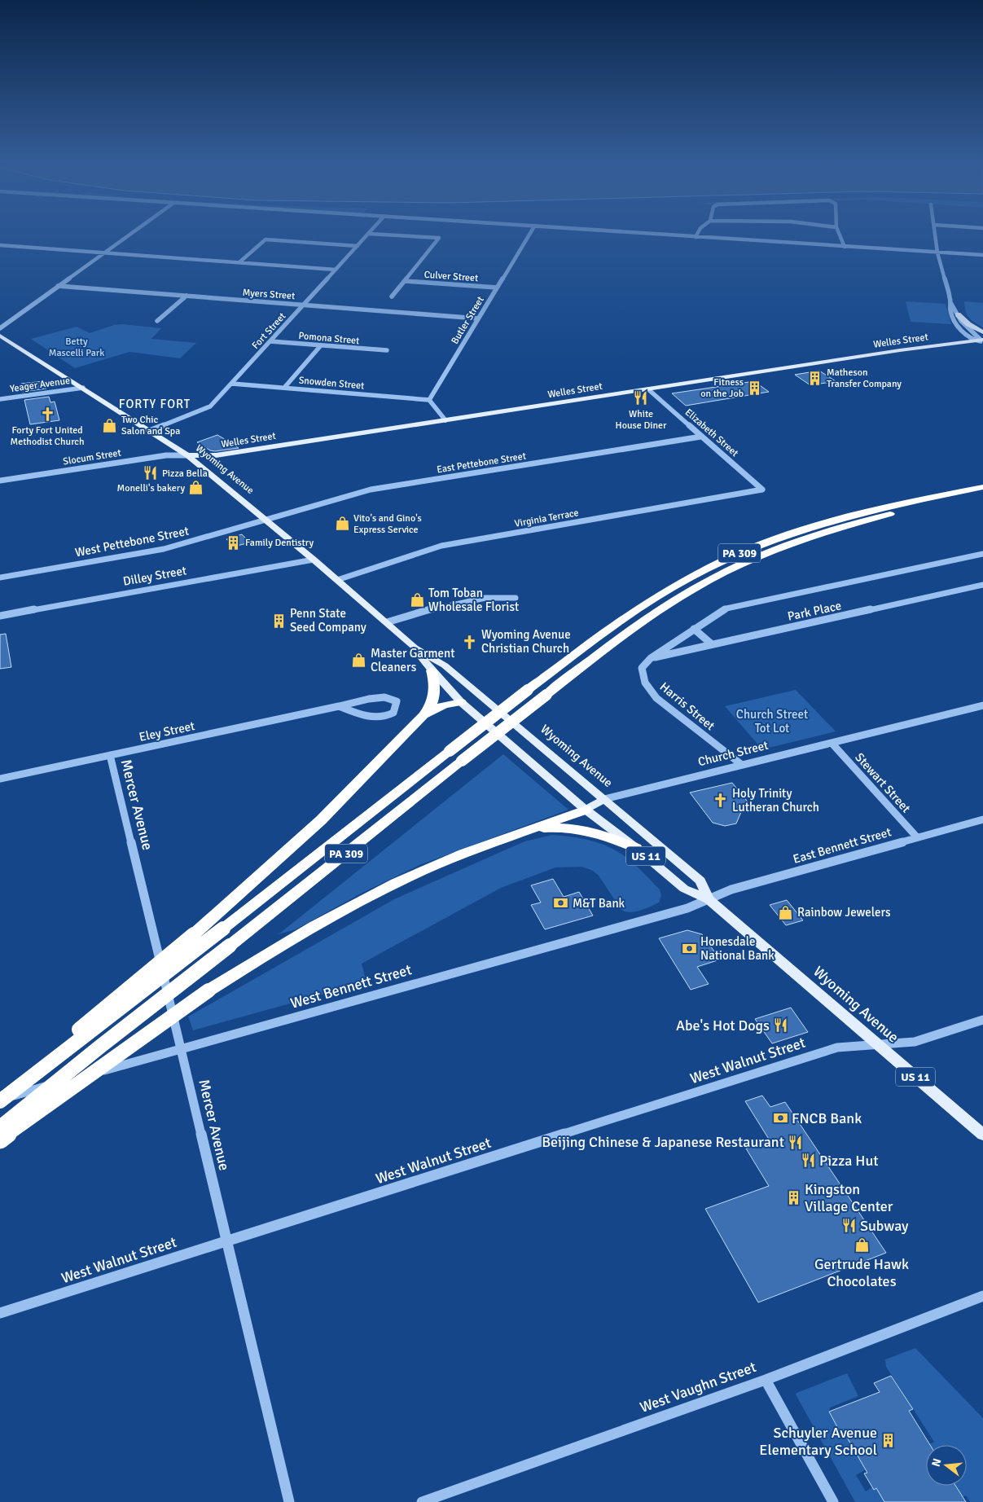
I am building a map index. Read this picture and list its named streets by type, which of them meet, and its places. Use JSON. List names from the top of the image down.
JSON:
{
  "streets": {
    "highway": ["PA 309"],
    "main road": [
      "Welles Street",
      "Wyoming Avenue",
      "Church Street",
      "US 11"
    ],
    "street": [
      "Culver Street",
      "Myers Street",
      "Butler Street",
      "Fort Street",
      "Pomona Street",
      "Snowden Street",
      "Yeager Avenue",
      "Elizabeth Street",
      "Slocum Street",
      "East Pettebone Street",
      "Virginia Terrace",
      "West Pettebone Street",
      "Dilley Street",
      "Park Place",
      "Harris Street",
      "Eley Street",
      "Stewart Street",
      "Mercer Avenue",
      "East Bennett Street",
      "West Bennett Street",
      "West Walnut Street",
      "West Vaughn Street"
    ]
  },
  "crossings": [
    ["Culver Street", "Butler Street"],
    ["Culver Street", "Fort Street"],
    ["Myers Street", "Butler Street"],
    ["Myers Street", "Fort Street"],
    ["Butler Street", "Snowden Street"],
    ["Fort Street", "Pomona Street"],
    ["Fort Street", "Snowden Street"],
    ["Fort Street", "Wyoming Avenue"],
    ["Welles Street", "Elizabeth Street"],
    ["Welles Street", "Slocum Street"],
    ["Welles Street", "Wyoming Avenue"],
    ["Yeager Avenue", "Wyoming Avenue"],
    ["Elizabeth Street", "East Pettebone Street"],
    ["Elizabeth Street", "Virginia Terrace"],
    ["Slocum Street", "Wyoming Avenue"],
    ["East Pettebone Street", "Wyoming Avenue"],
    ["East Pettebone Street", "West Pettebone Street"],
    ["Wyoming Avenue", "Virginia Terrace"],
    ["Wyoming Avenue", "West Pettebone Street"],
    ["Wyoming Avenue", "Dilley Street"],
    ["Wyoming Avenue", "Church Street"],
    ["Wyoming Avenue", "East Bennett Street"],
    ["Wyoming Avenue", "West Bennett Street"],
    ["Wyoming Avenue", "West Walnut Street"],
    ["PA 309", "West Bennett Street"],
    ["Park Place", "Harris Street"],
    ["Harris Street", "Church Street"],
    ["Eley Street", "Mercer Avenue"],
    ["Church Street", "Stewart Street"],
    ["Stewart Street", "East Bennett Street"],
    ["Mercer Avenue", "West Bennett Street"],
    ["Mercer Avenue", "West Walnut Street"],
    ["East Bennett Street", "West Bennett Street"]
  ],
  "districts": ["FORTY FORT"],
  "parks": ["Betty Mascelli Park", "Church Street Tot Lot"],
  "places": {
    "building": [
      "Matheson Transfer Company",
      "Fitness on the Job",
      "Family Dentistry",
      "Penn State Seed Company",
      "Kingston Village Center",
      "Schuyler Avenue Elementary School"
    ],
    "restaurant": [
      "White House Diner",
      "Pizza Bella",
      "Abe's Hot Dogs",
      "Beijing Chinese & Japanese Restaurant",
      "Pizza Hut",
      "Subway"
    ],
    "church": ["Forty Fort United Methodist Church", "Wyoming Avenue Christian Church", "Holy Trinity Lutheran Church"],
    "shop": [
      "Two Chic Salon and Spa",
      "Monelli's bakery",
      "Vito's and Gino's Express Service",
      "Tom Toban Wholesale Florist",
      "Master Garment Cleaners",
      "Rainbow Jewelers",
      "Gertrude Hawk Chocolates"
    ],
    "bank": ["M&T Bank", "Honesdale National Bank", "FNCB Bank"]
  },
  "north": "left"
}
